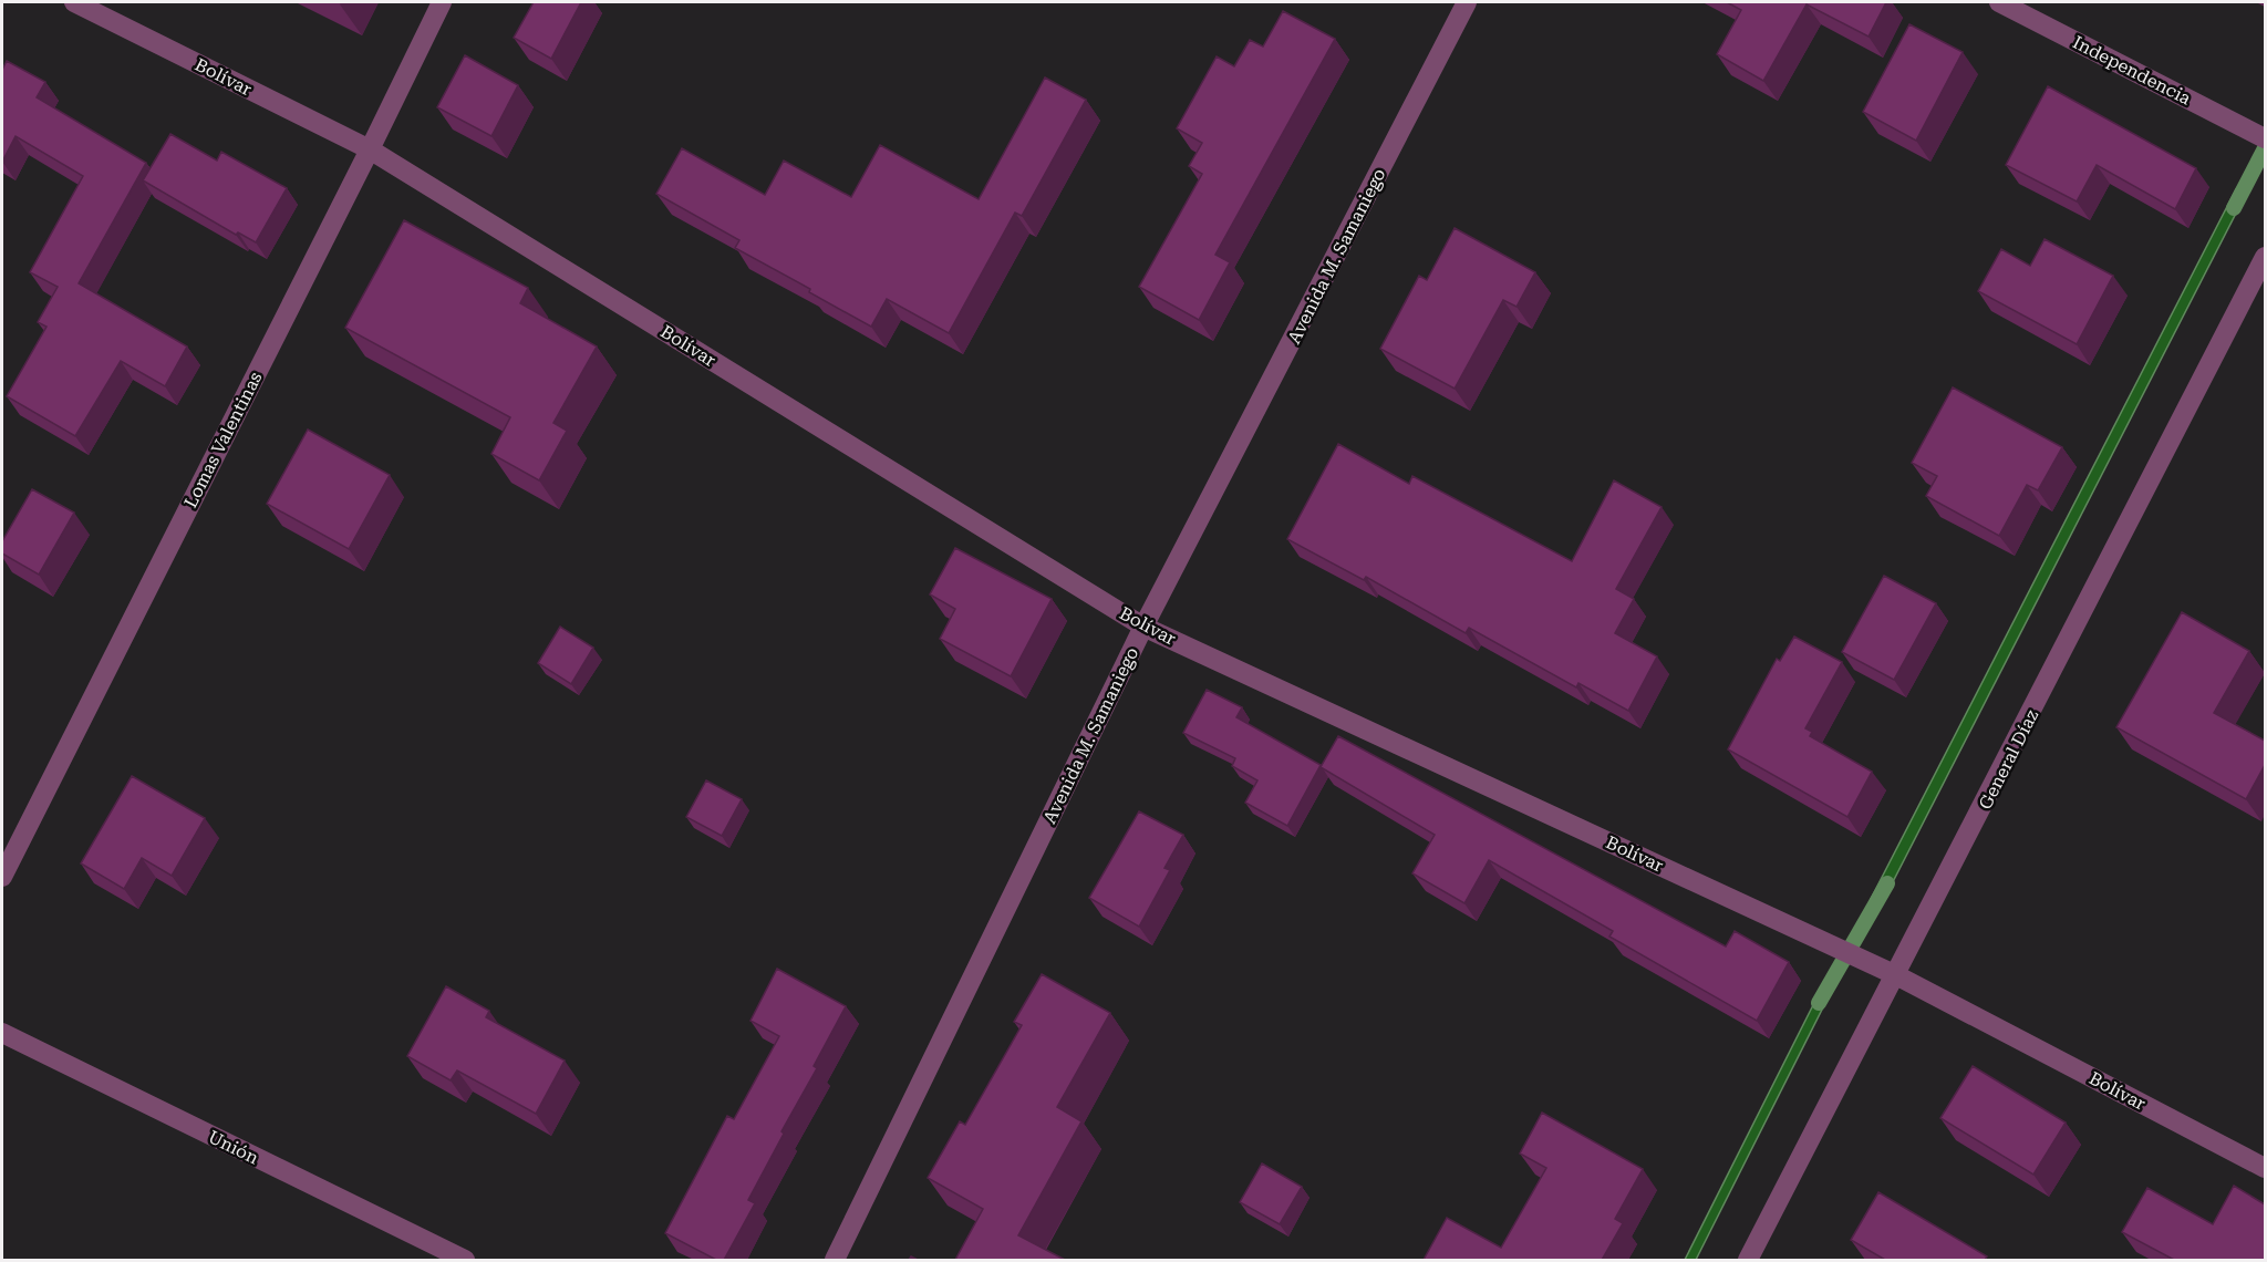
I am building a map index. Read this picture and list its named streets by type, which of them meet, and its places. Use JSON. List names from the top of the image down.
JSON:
{
  "streets": {
    "street": [
      "Independencia",
      "Bolívar",
      "Avenida M. Samaniego",
      "Lomas Valentinas",
      "General Díaz",
      "Unión"
    ]
  },
  "crossings": [
    ["Bolívar", "Avenida M. Samaniego"],
    ["Bolívar", "Lomas Valentinas"],
    ["Bolívar", "General Díaz"]
  ]
}
